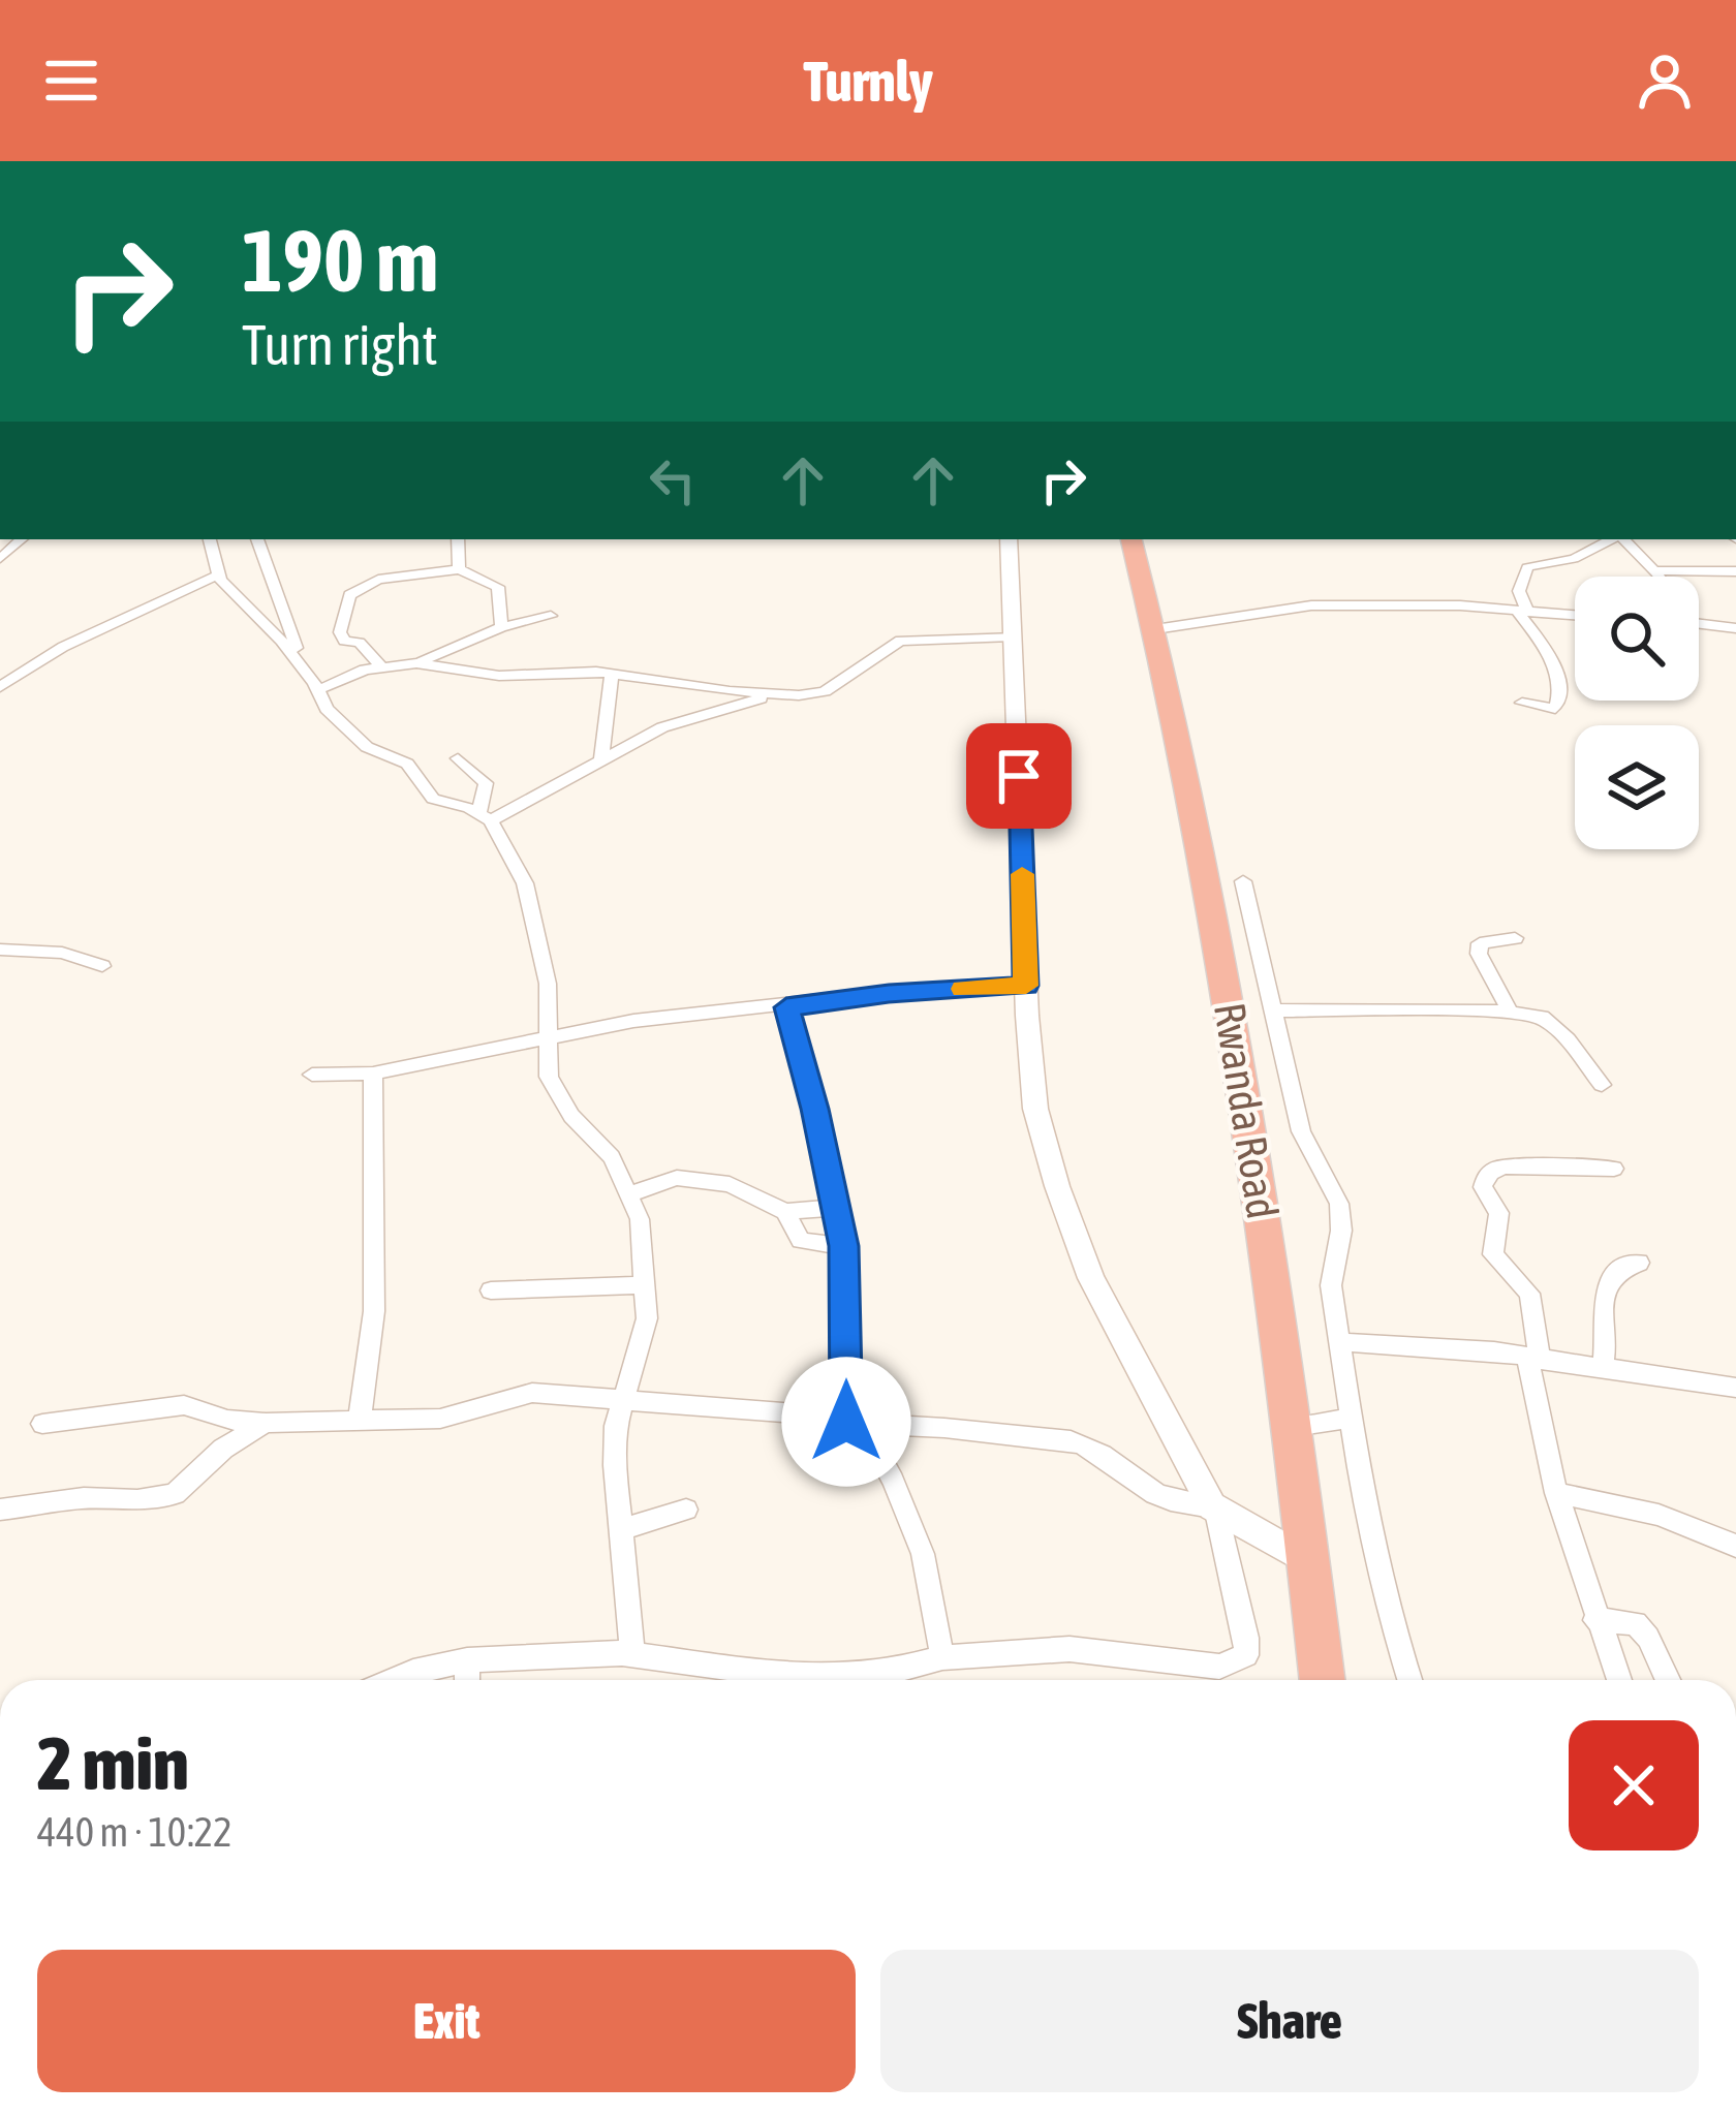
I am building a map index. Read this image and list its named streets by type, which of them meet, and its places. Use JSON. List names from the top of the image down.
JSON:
{
  "streets": {
    "highway": ["Rwanda Road"]
  },
  "page": {
    "header": "Turnly",
    "turn": ["190 m", "Turn right"],
    "heading": ["2 min", "440 m · 10:22"],
    "buttons": ["Exit", "Share"]
  }
}
